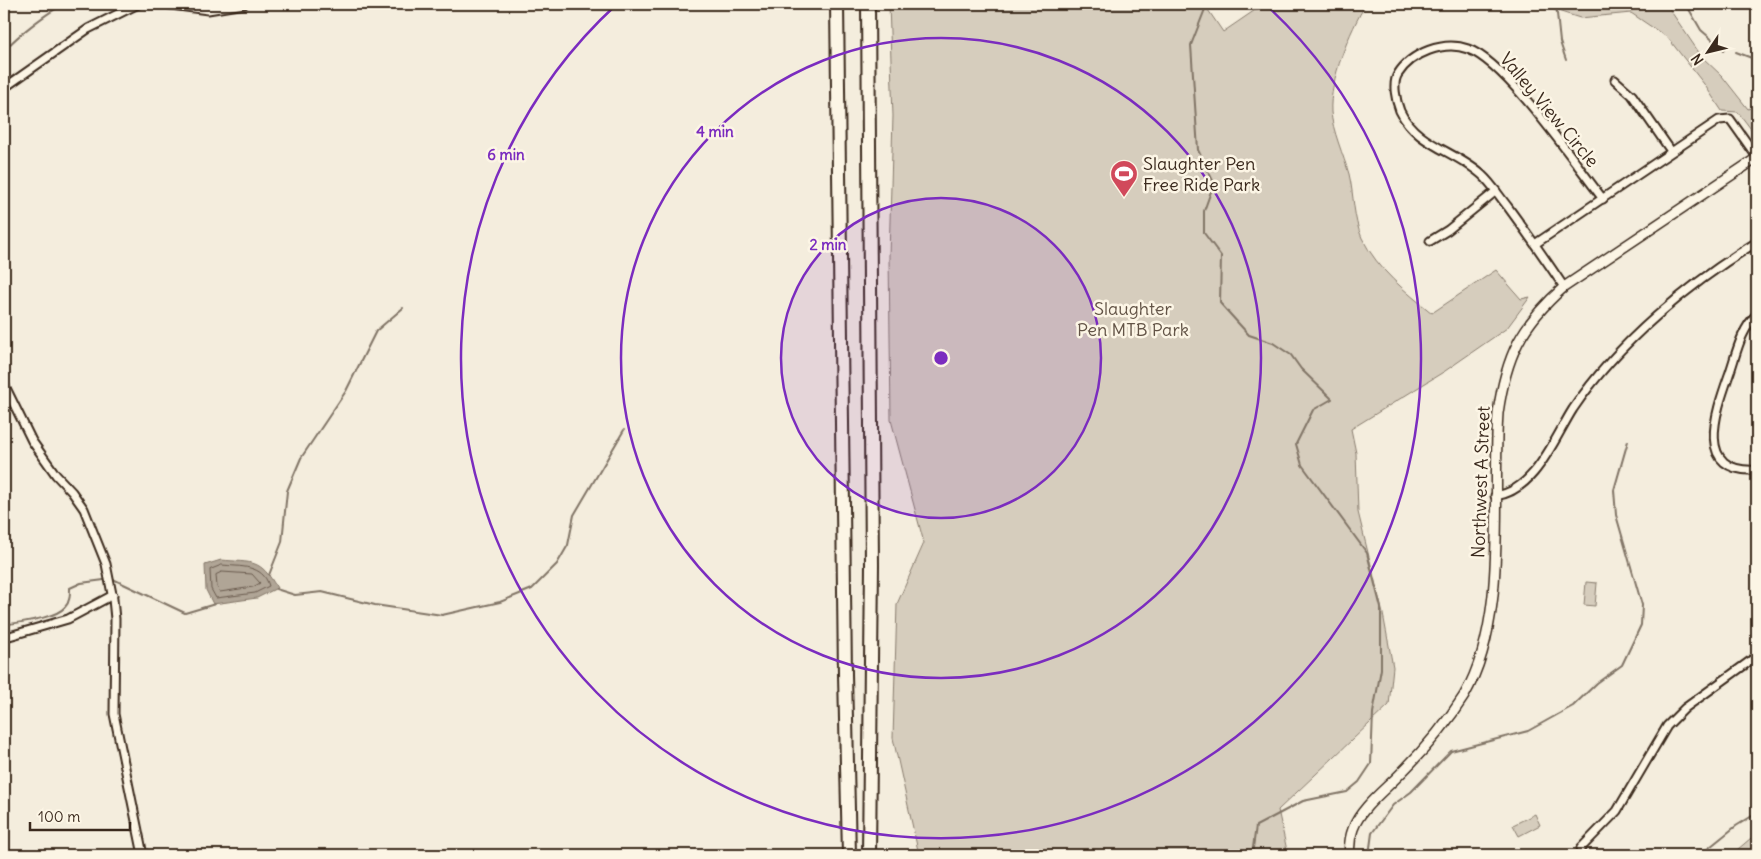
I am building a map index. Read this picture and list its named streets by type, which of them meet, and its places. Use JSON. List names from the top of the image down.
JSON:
{
  "streets": {
    "street": ["Valley View Circle", "Northwest A Street"]
  },
  "crossings": [
    ["Valley View Circle", "Northwest A Street"]
  ],
  "parks": ["Slaughter Pen MTB Park"],
  "places": {
    "sports": ["Slaughter Pen Free Ride Park"]
  },
  "scale_bar": "100 m",
  "north": "bottom left",
  "rings": ["4 min", "6 min", "2 min"]
}
